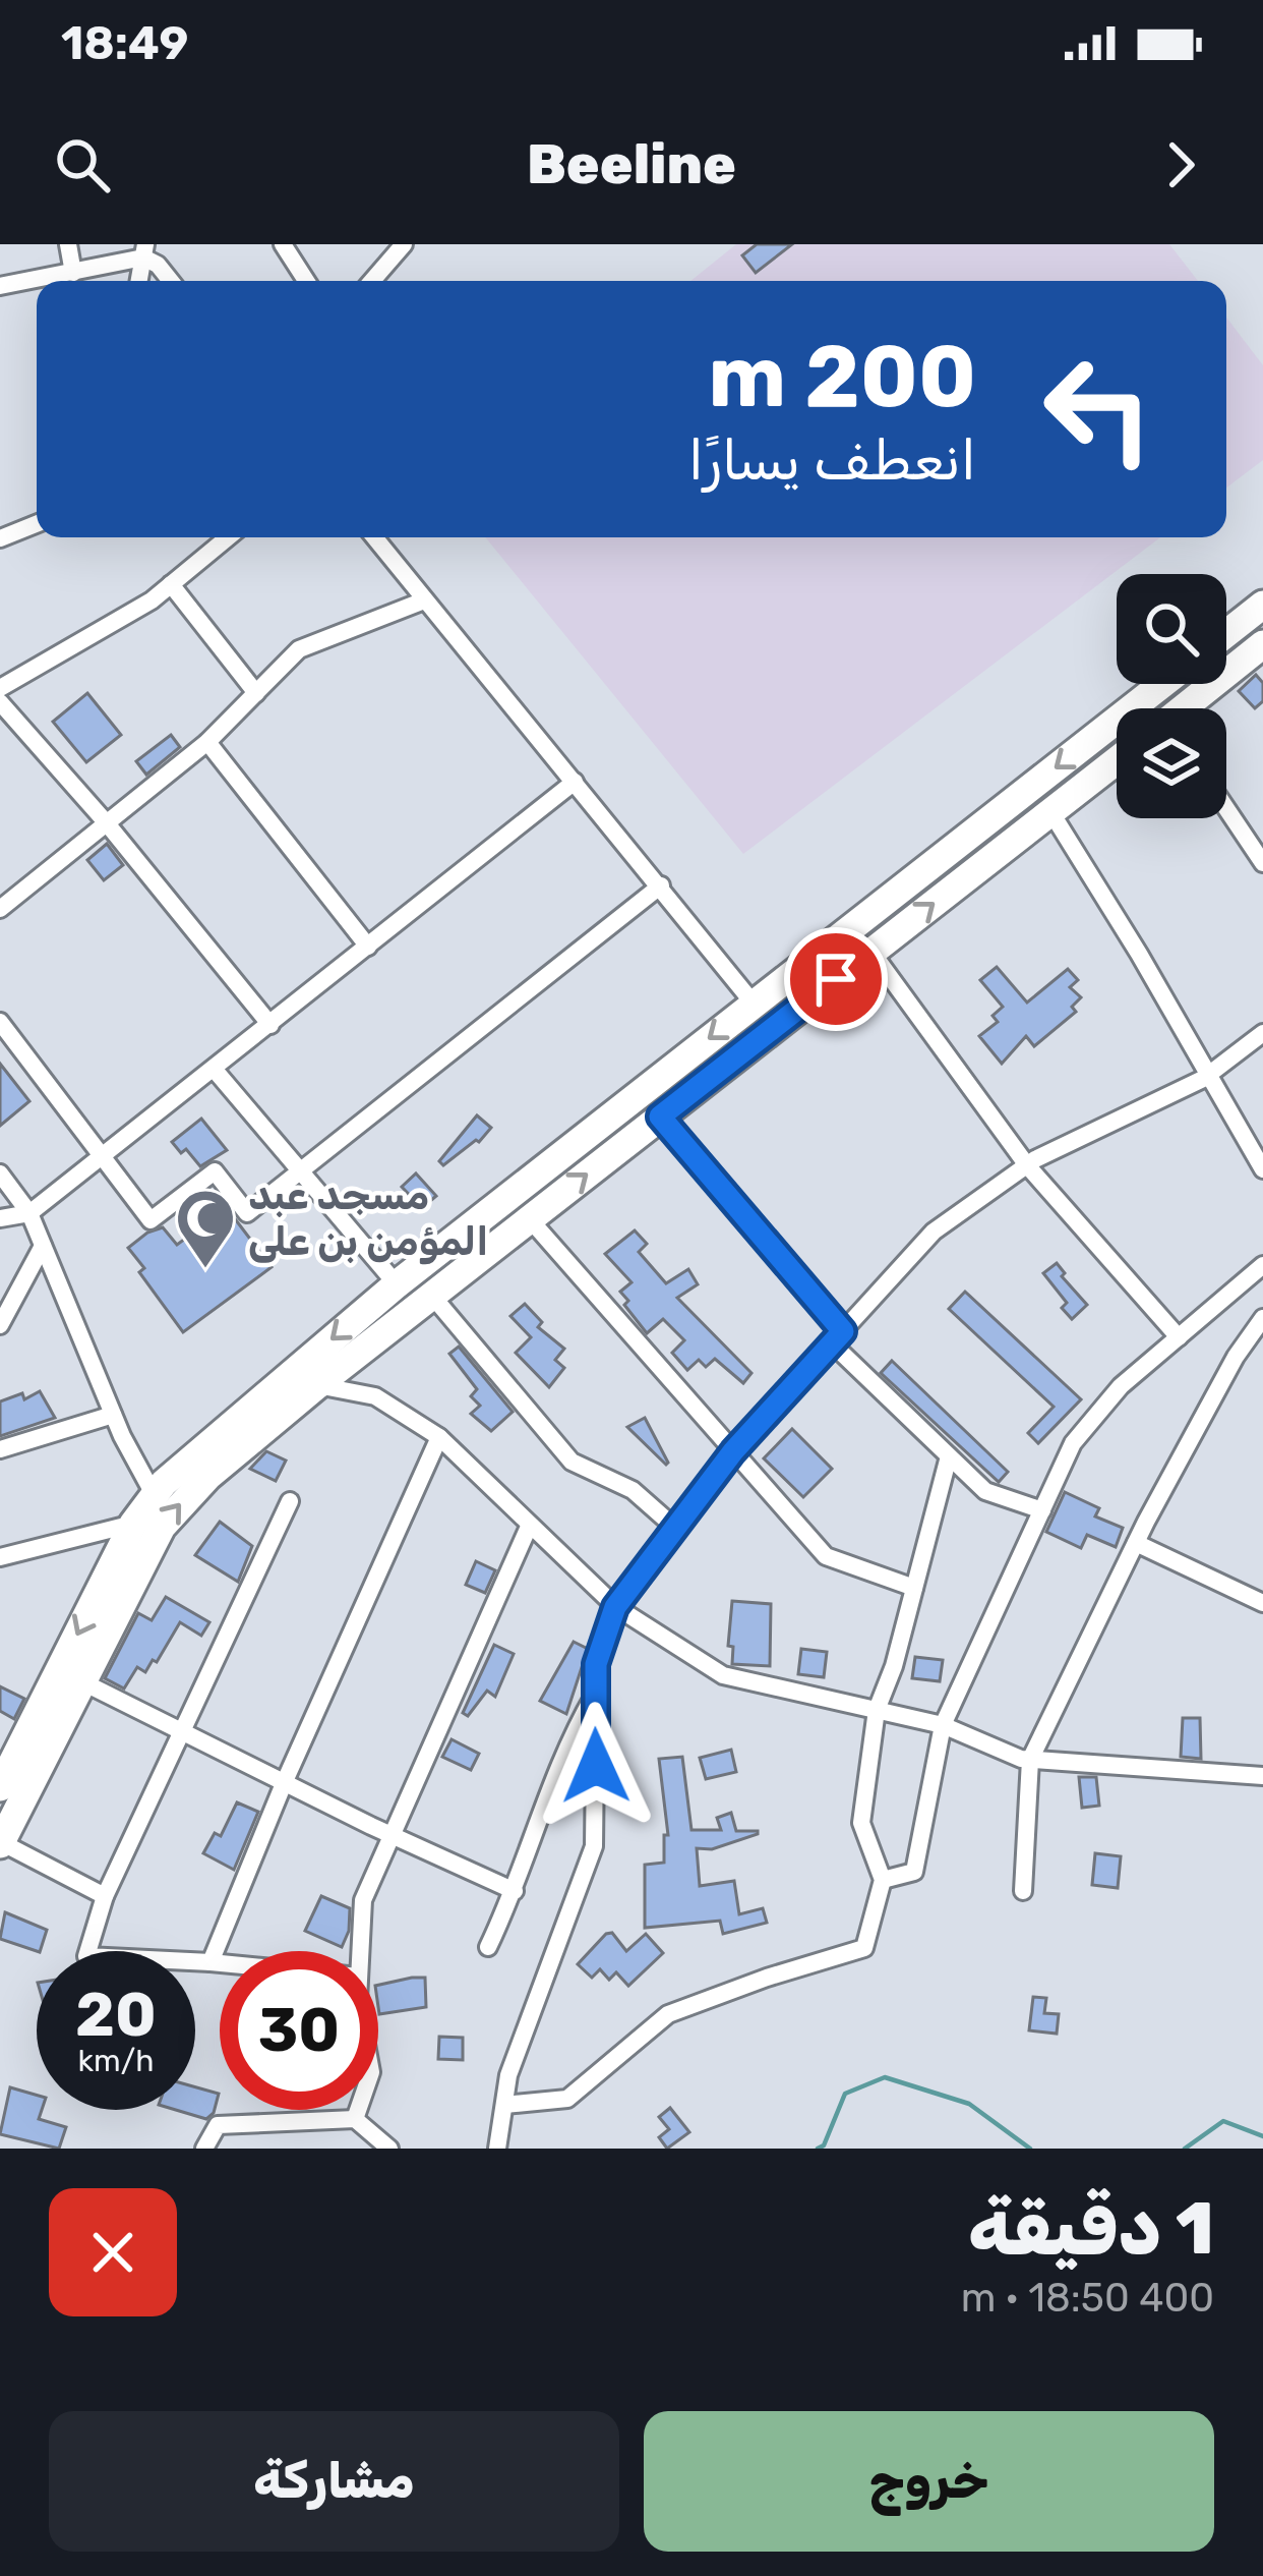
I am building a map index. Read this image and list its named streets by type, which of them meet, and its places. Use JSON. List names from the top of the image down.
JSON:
{
  "places": {
    "mosque": ["مسجد عبد المؤمن بن على"]
  },
  "page": {
    "status": "18:49",
    "header": "Beeline",
    "turn": ["200 m", "انعطف يسارًا"],
    "speed": "20 km/h",
    "limit": "30",
    "heading": ["1 دقيقة", "400 m · 18:50"],
    "buttons": ["خروج", "مشاركة"]
  }
}
